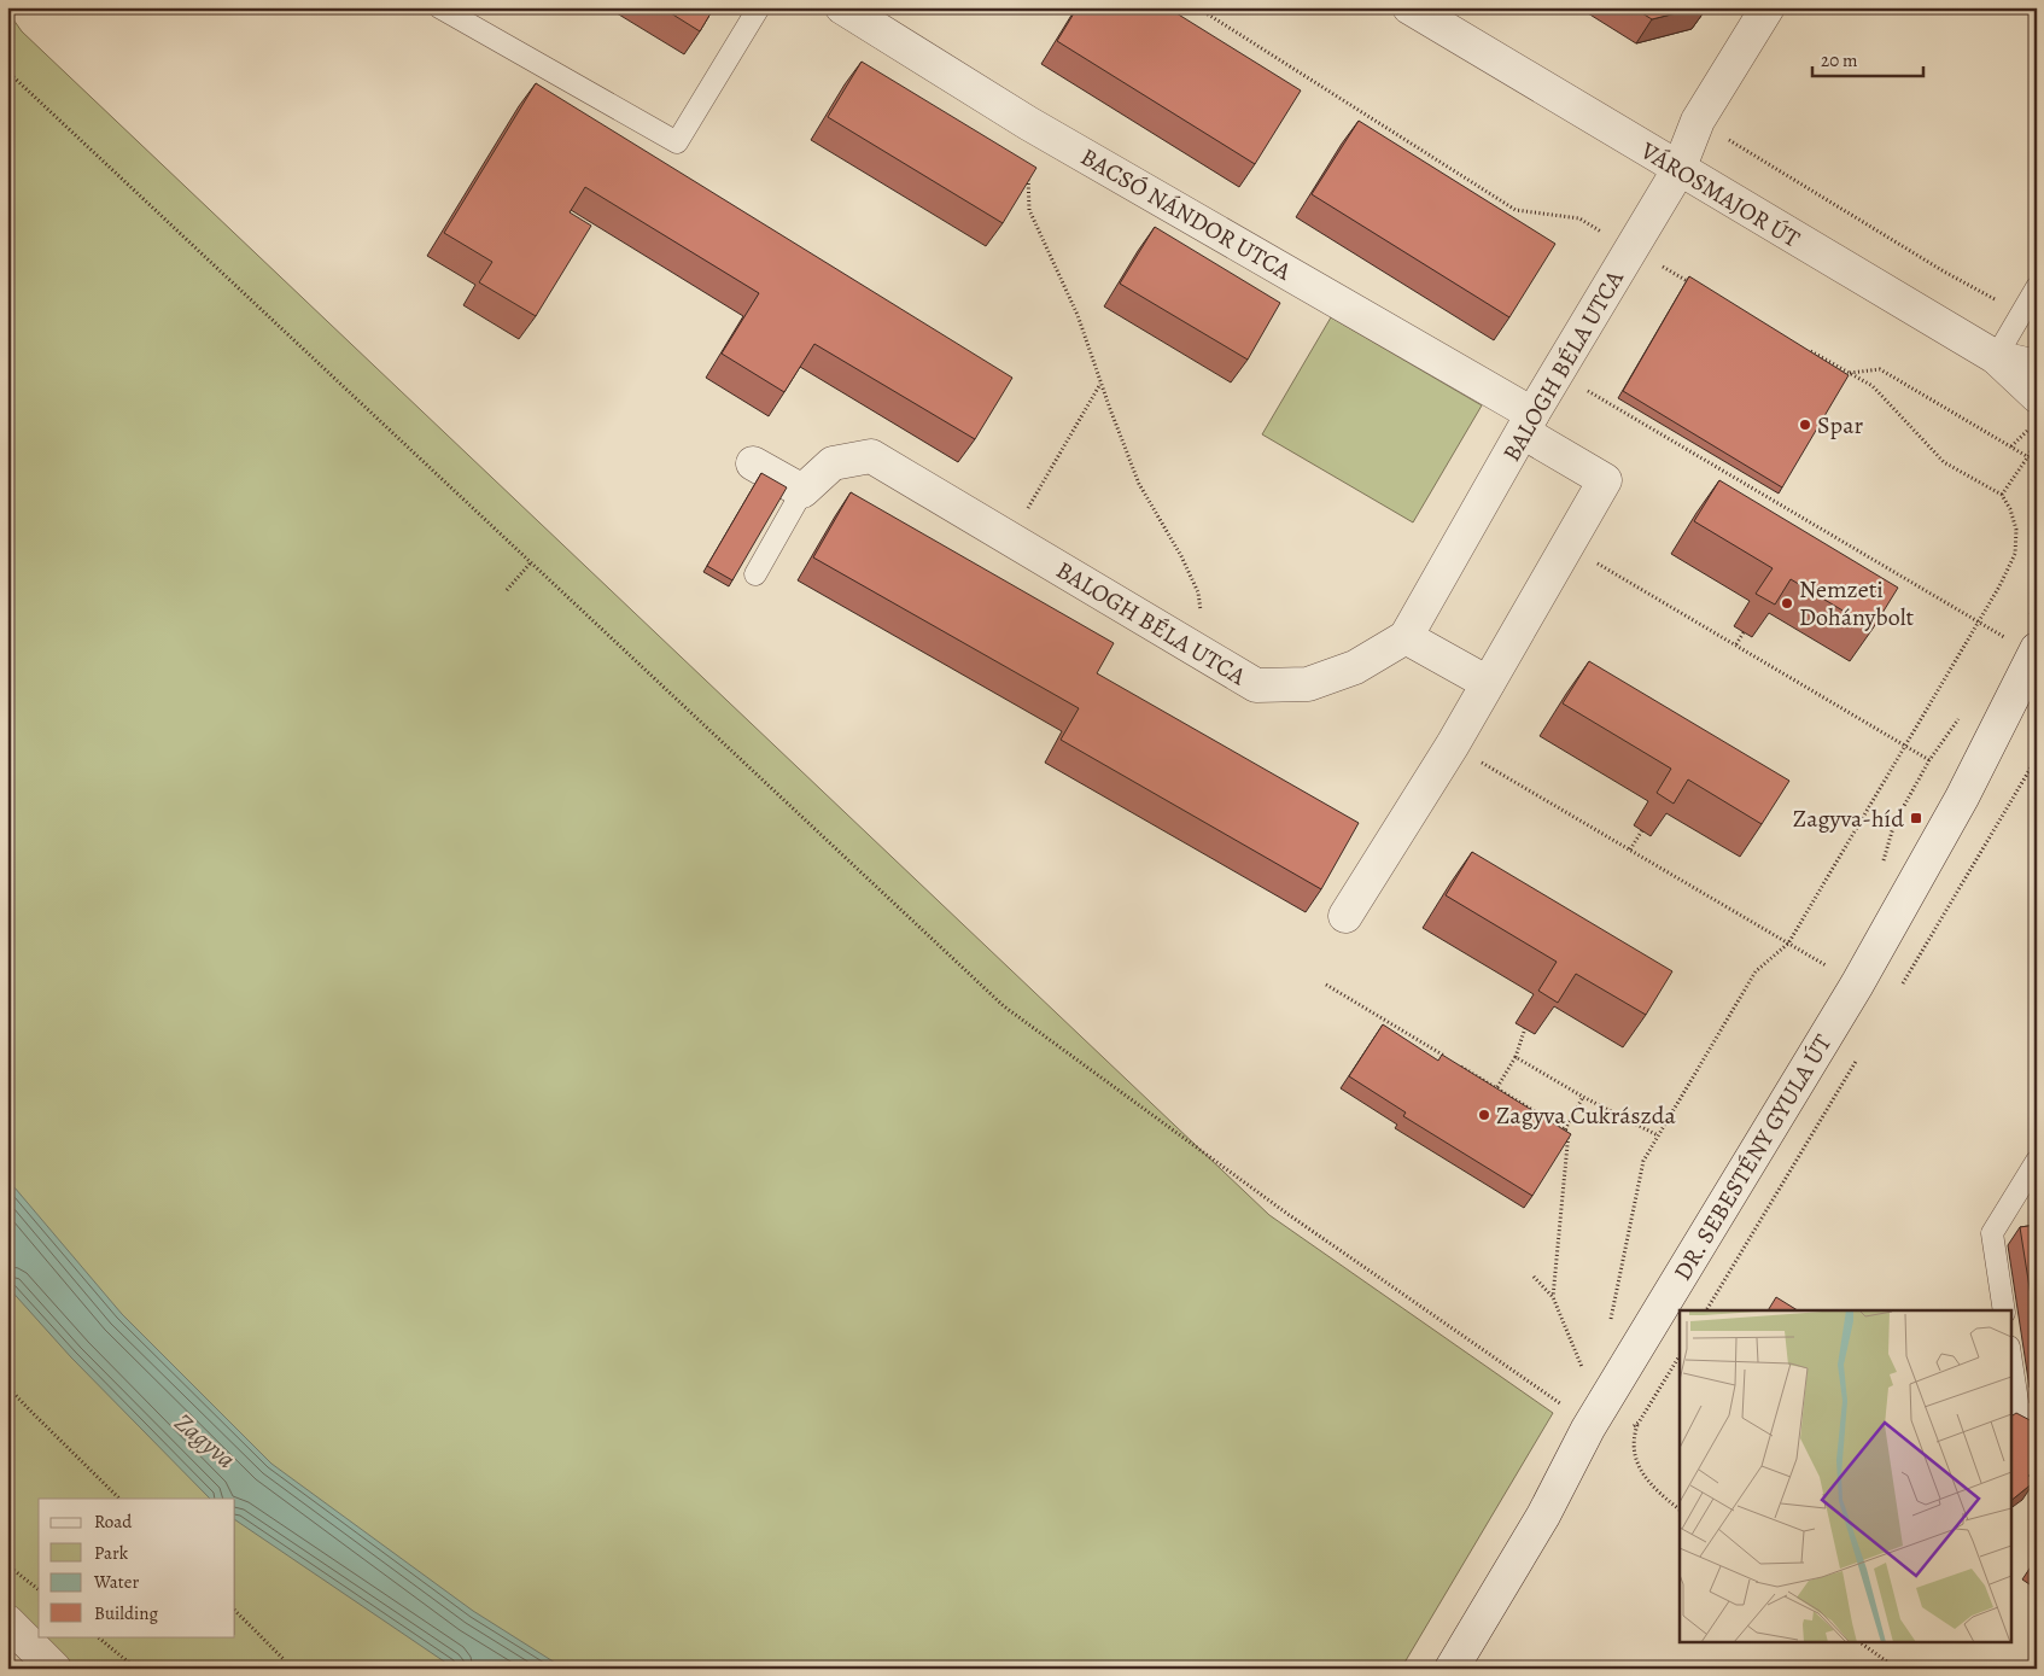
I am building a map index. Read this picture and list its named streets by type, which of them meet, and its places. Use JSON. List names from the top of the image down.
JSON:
{
  "streets": {
    "street": [
      "VÁROSMAJOR ÚT",
      "BACSÓ NÁNDOR UTCA",
      "BALOGH BÉLA UTCA",
      "DR. SEBESTÉNY GYULA ÚT"
    ]
  },
  "crossings": [
    ["VÁROSMAJOR ÚT", "BALOGH BÉLA UTCA"],
    ["BACSÓ NÁNDOR UTCA", "BALOGH BÉLA UTCA"]
  ],
  "water": ["Zagyva"],
  "places": {
    "other": ["Spar", "Nemzeti Dohánybolt", "Zagyva Cukrászda"],
    "transit": ["Zagyva-híd"]
  },
  "legend": [
    "Road",
    "Park",
    "Water",
    "Building"
  ],
  "scale_bar": "20 m"
}
